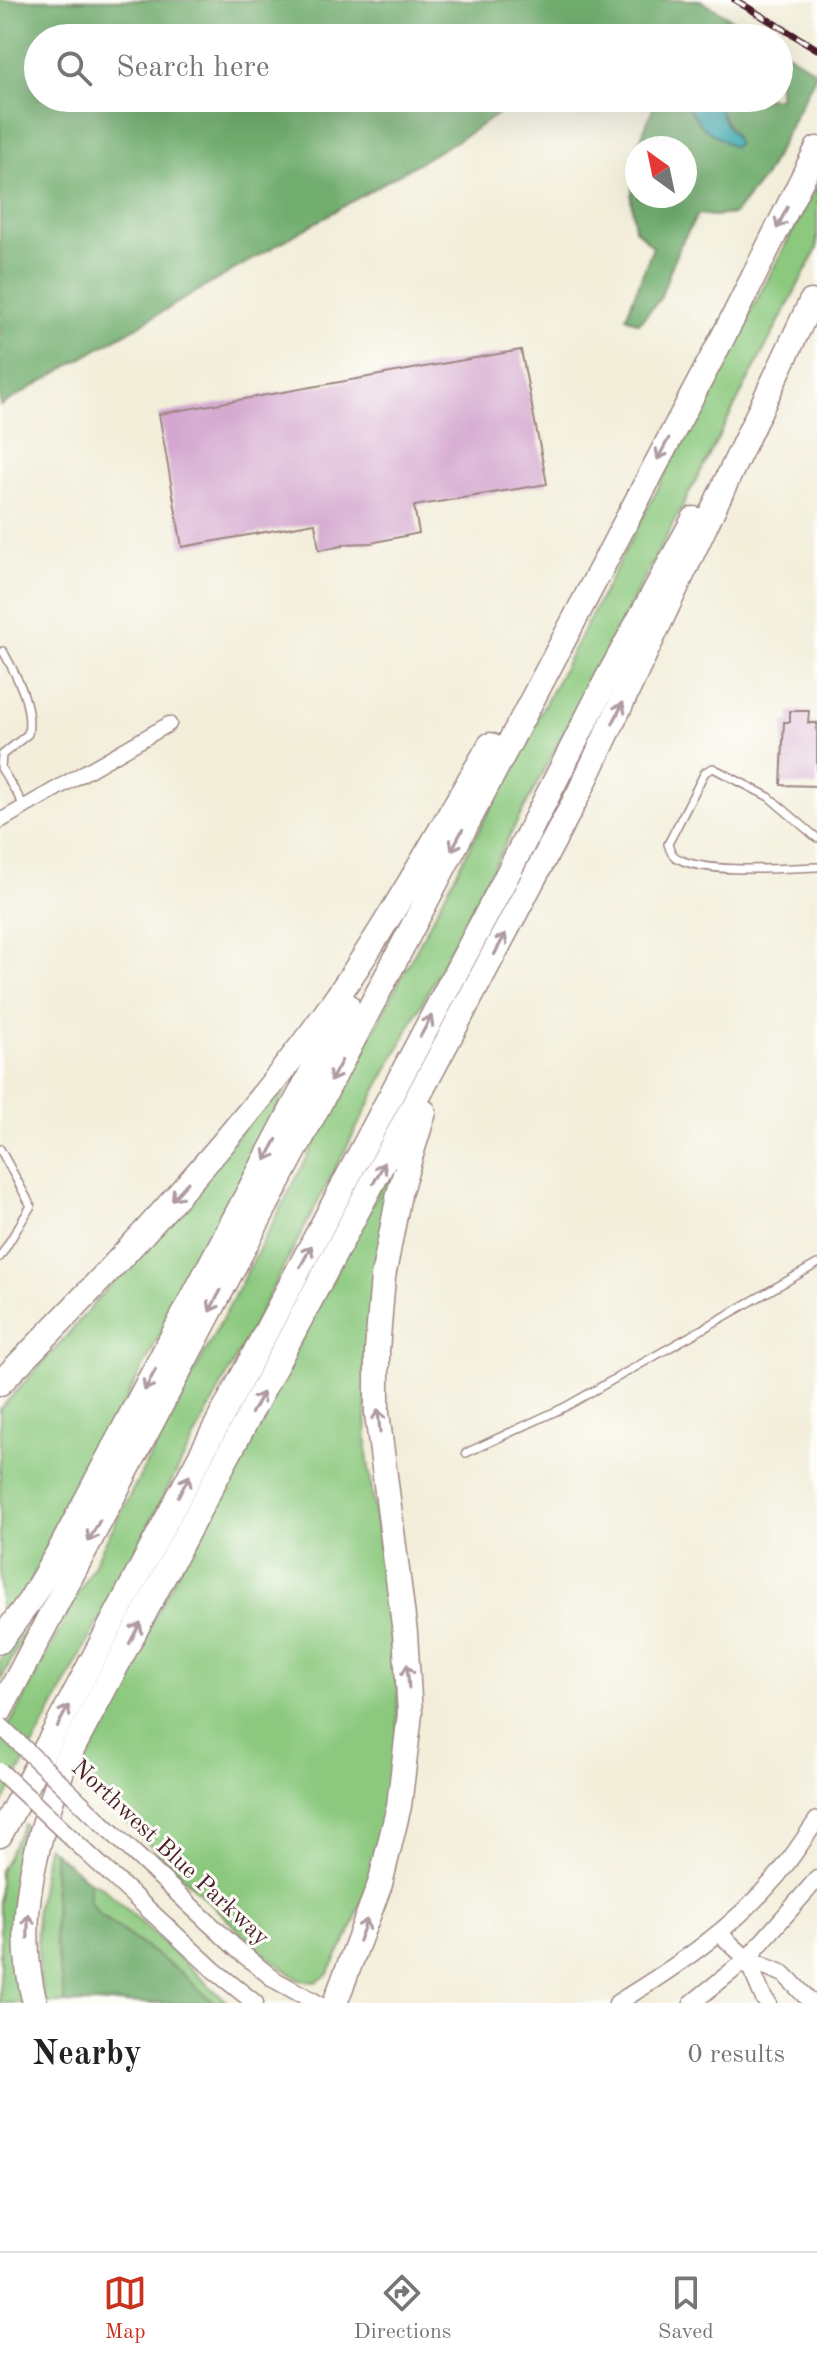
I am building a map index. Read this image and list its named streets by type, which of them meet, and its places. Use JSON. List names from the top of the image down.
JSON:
{
  "streets": {
    "street": ["Northwest Blue Parkway"]
  },
  "north": "top left",
  "page": {
    "search": "Search here",
    "heading": ["Nearby", "0 results"],
    "nav": ["Map", "Directions", "Saved"]
  }
}
